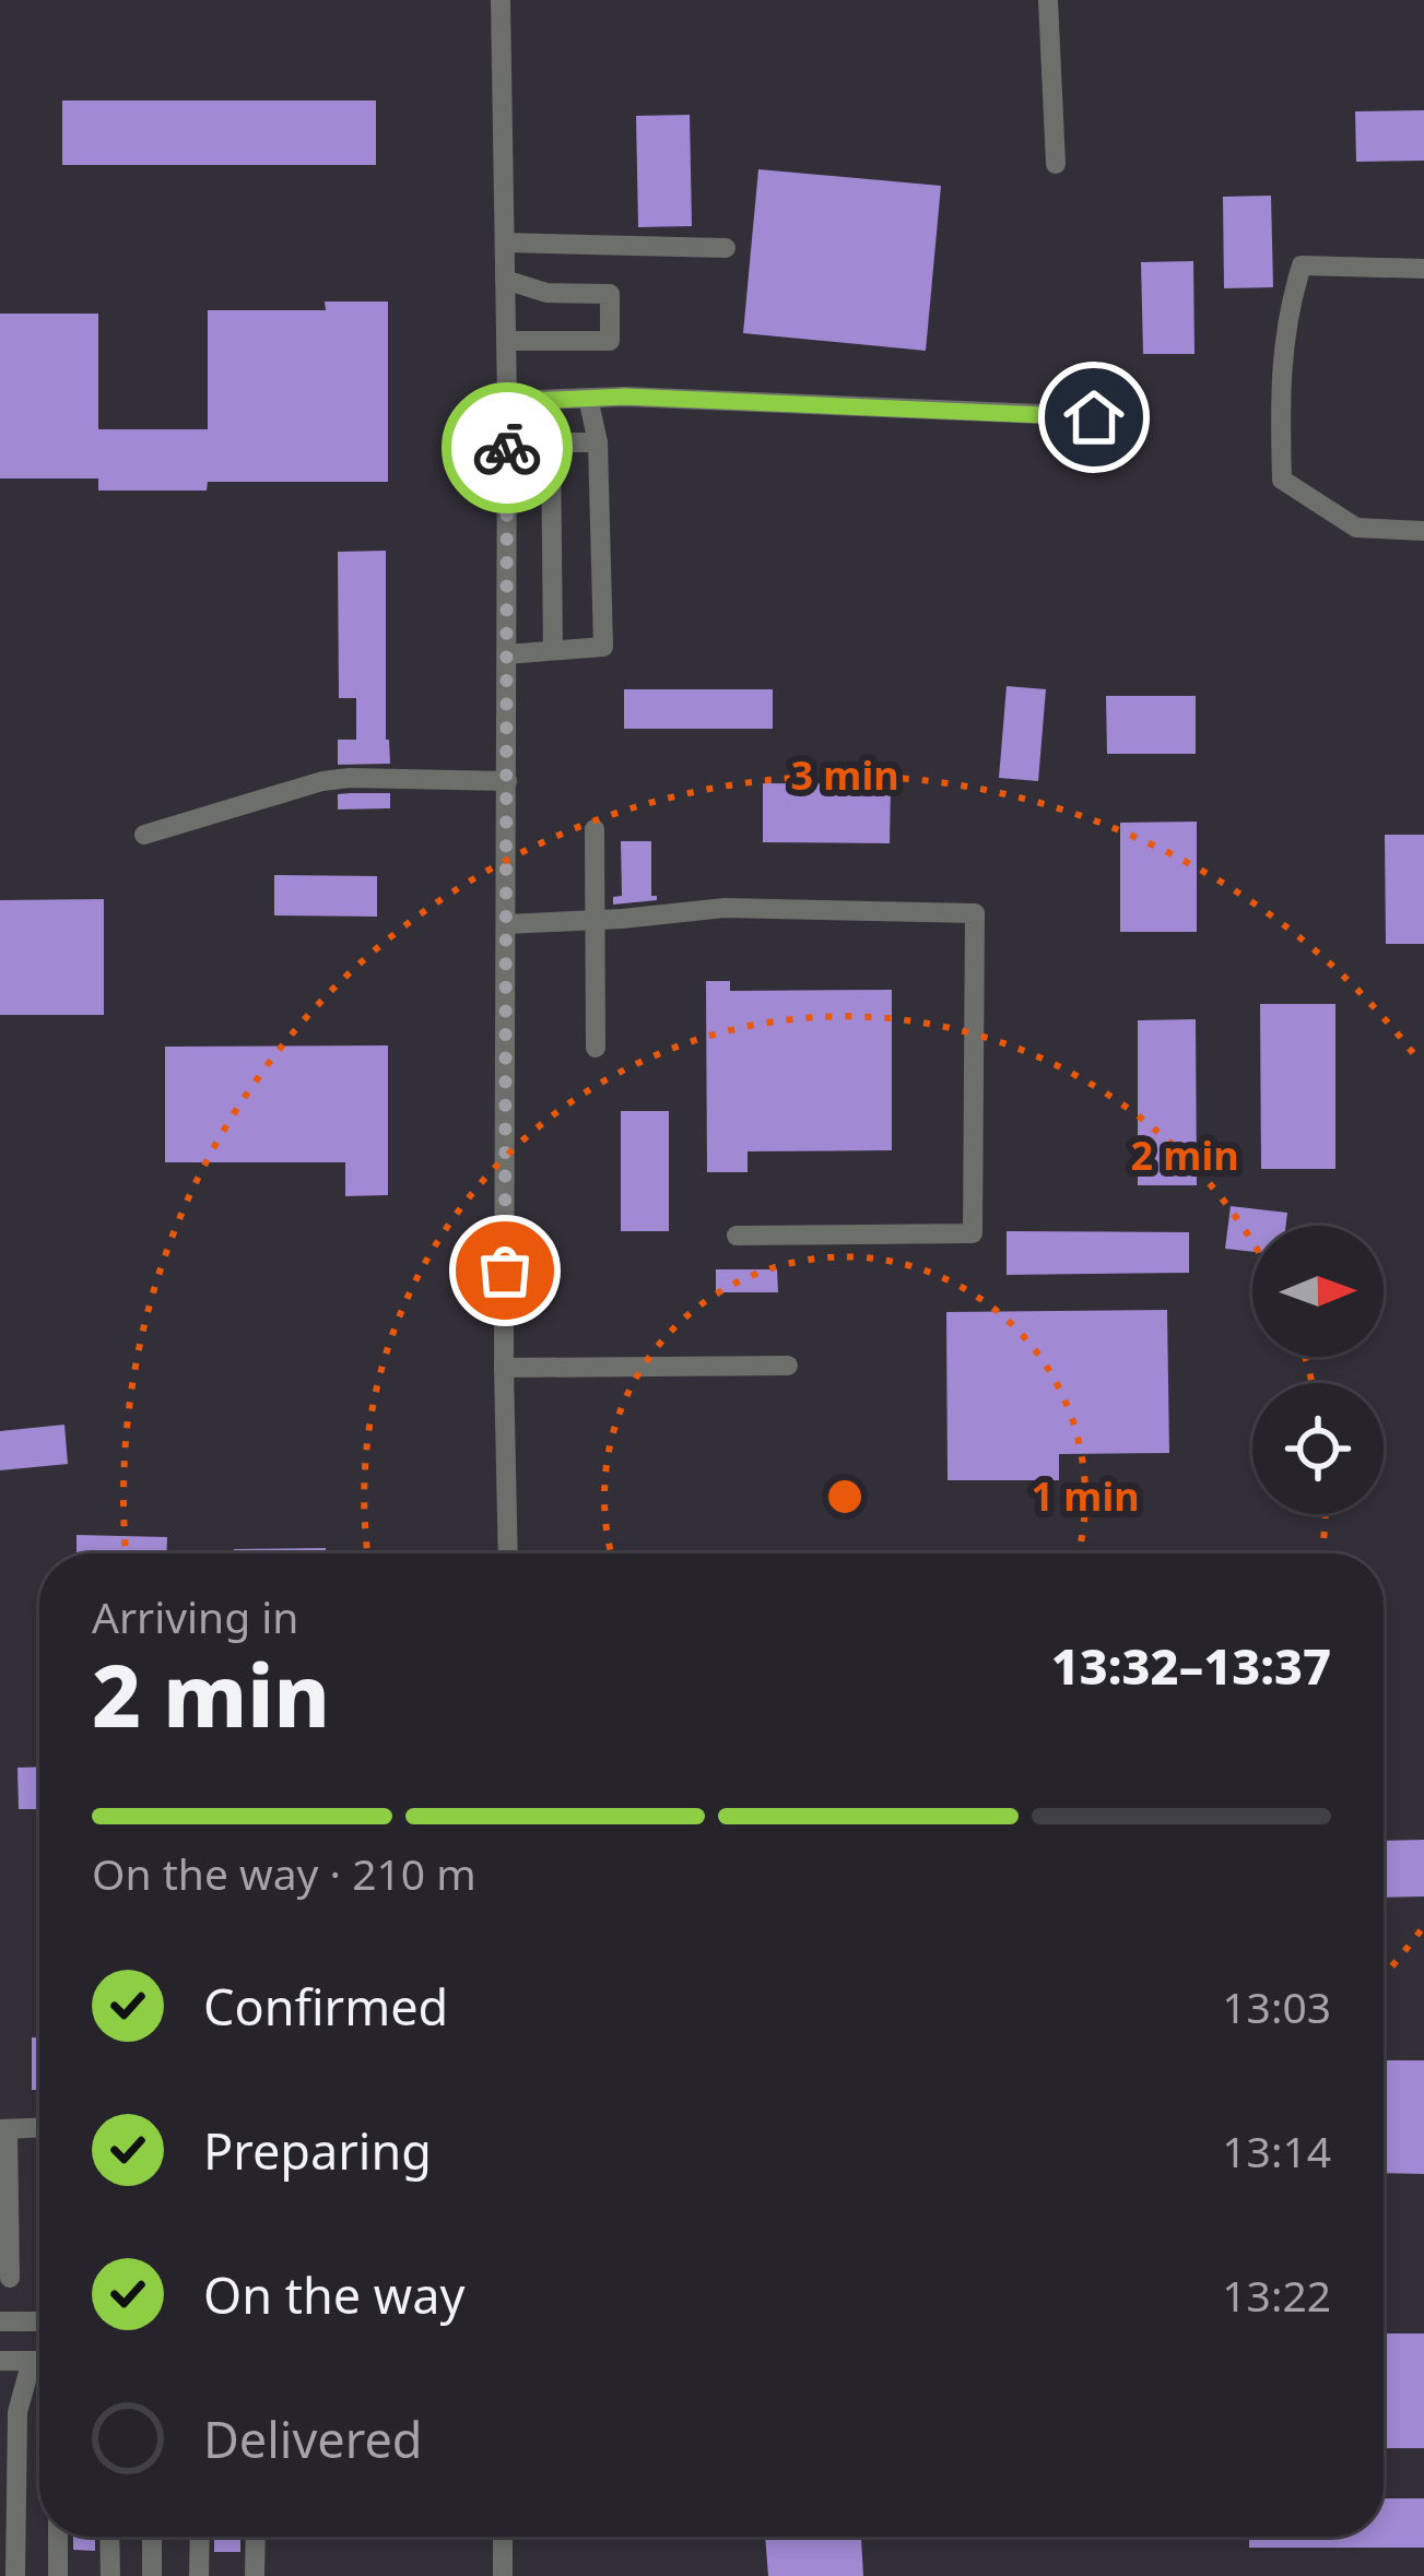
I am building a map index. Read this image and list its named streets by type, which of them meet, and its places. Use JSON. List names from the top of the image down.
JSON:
{
  "north": "right",
  "page": {
    "heading": ["2 min", "Arriving in", "13:32–13:37"],
    "bar": "On the way · 210 m",
    "list": [
      ["Confirmed", "13:03"],
      ["Preparing", "13:14"],
      ["On the way", "13:22"],
      "Delivered"
    ]
  },
  "rings": ["3 min", "2 min", "1 min"]
}
